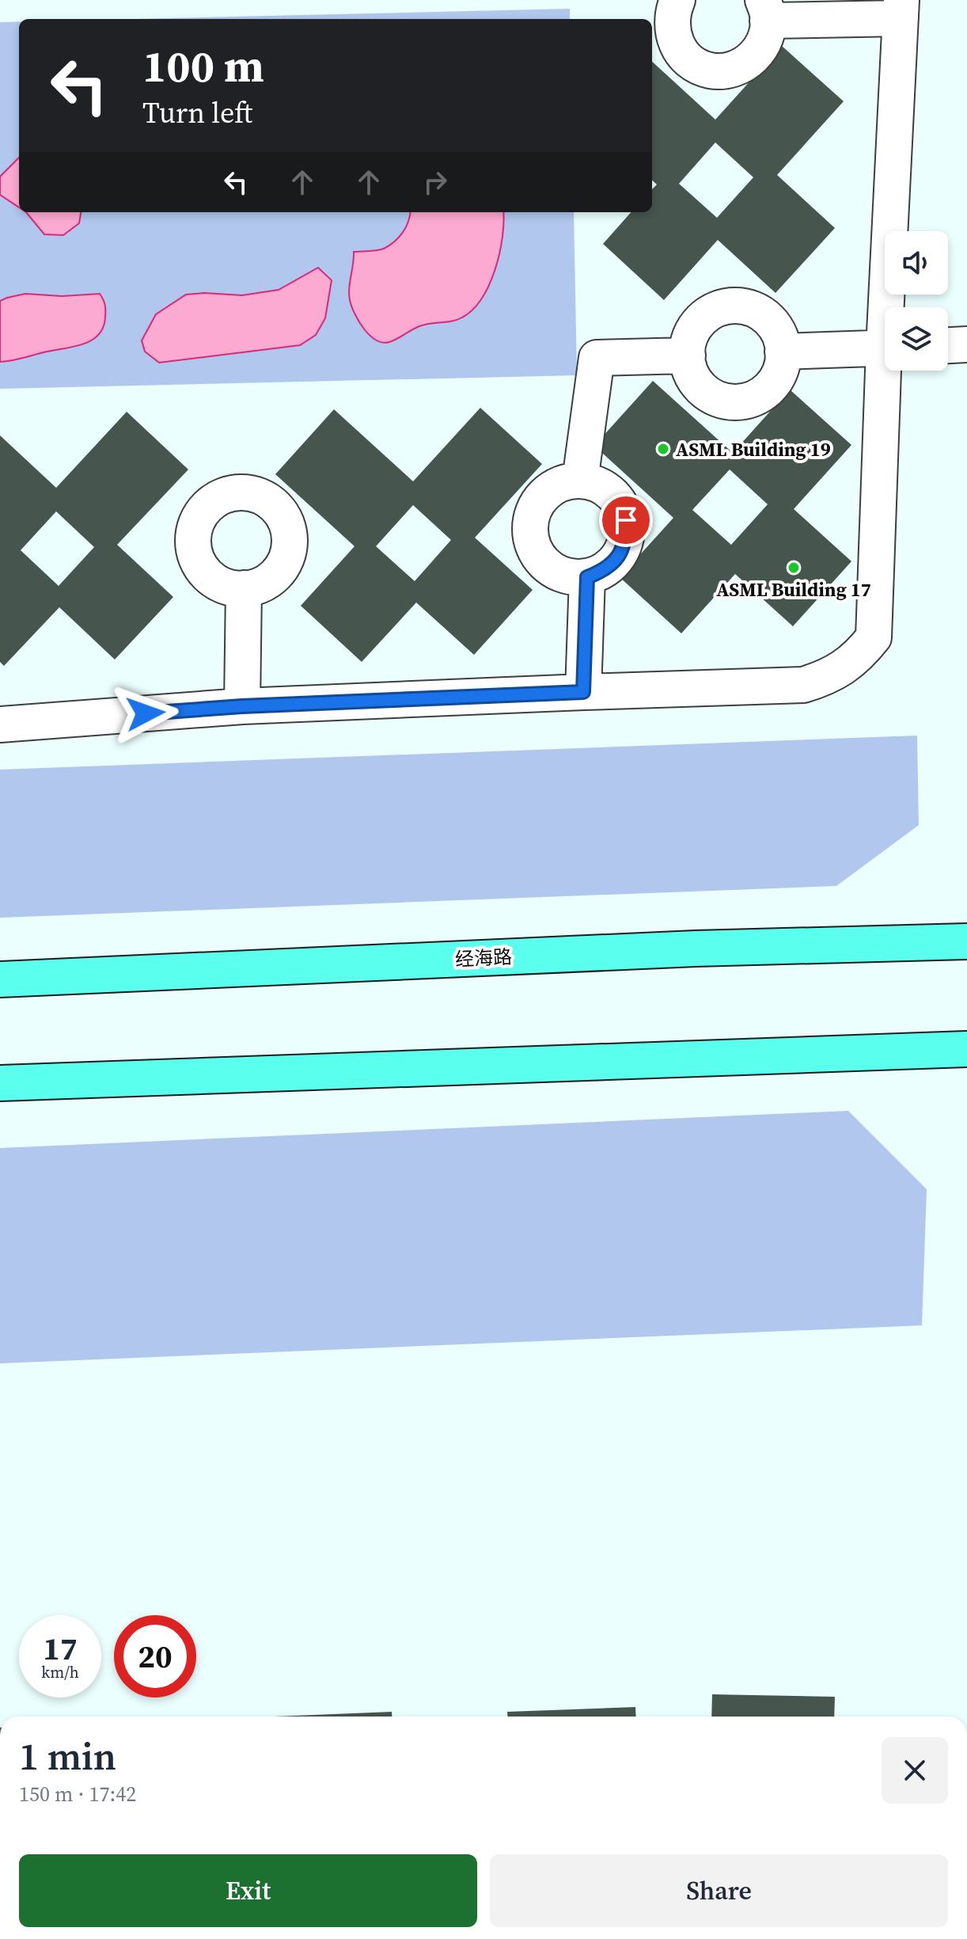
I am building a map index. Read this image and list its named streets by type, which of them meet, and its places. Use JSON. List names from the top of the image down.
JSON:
{
  "streets": {
    "main road": ["经海路"]
  },
  "places": ["ASML Building 19", "ASML Building 17"],
  "page": {
    "turn": ["100 m", "Turn left"],
    "speed": "17 km/h",
    "limit": "20",
    "heading": ["1 min", "150 m · 17:42"],
    "buttons": ["Exit", "Share"]
  }
}
